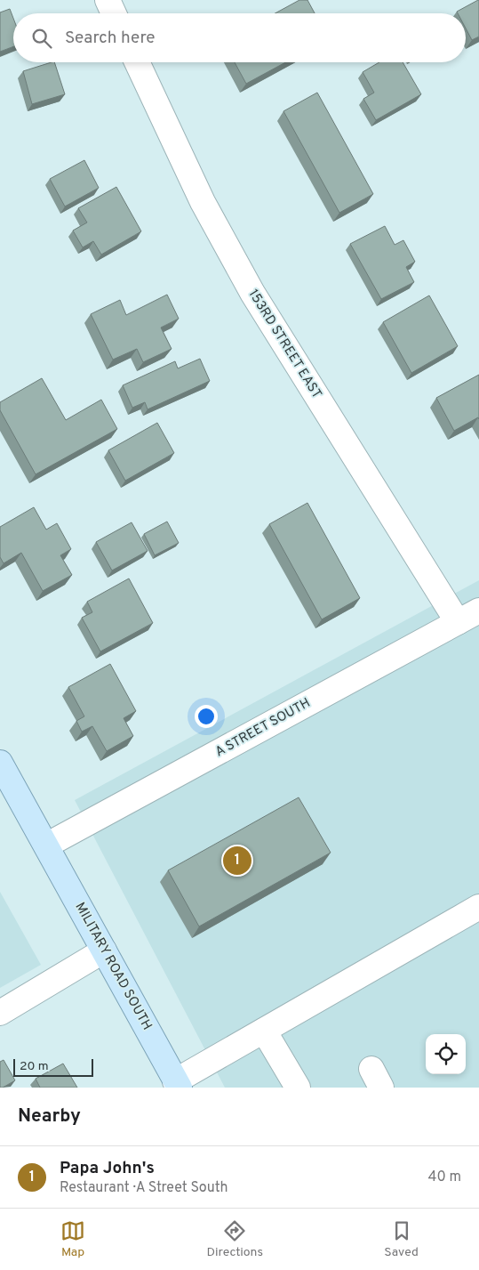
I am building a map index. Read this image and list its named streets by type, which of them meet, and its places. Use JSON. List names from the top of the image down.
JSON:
{
  "streets": {
    "main road": ["MILITARY ROAD SOUTH"],
    "street": ["153RD STREET EAST", "A STREET SOUTH"]
  },
  "crossings": [
    ["153RD STREET EAST", "A STREET SOUTH"],
    ["A STREET SOUTH", "MILITARY ROAD SOUTH"]
  ],
  "scale_bar": "20 m",
  "page": {
    "search": "Search here",
    "pins": "1",
    "scale": "20 m",
    "heading": "Nearby",
    "list": [
      {
        "mark": "1",
        "name": "Papa John's",
        "note": "Restaurant · A Street South",
        "value": "40 m"
      }
    ],
    "nav": ["Map", "Directions", "Saved"]
  }
}
